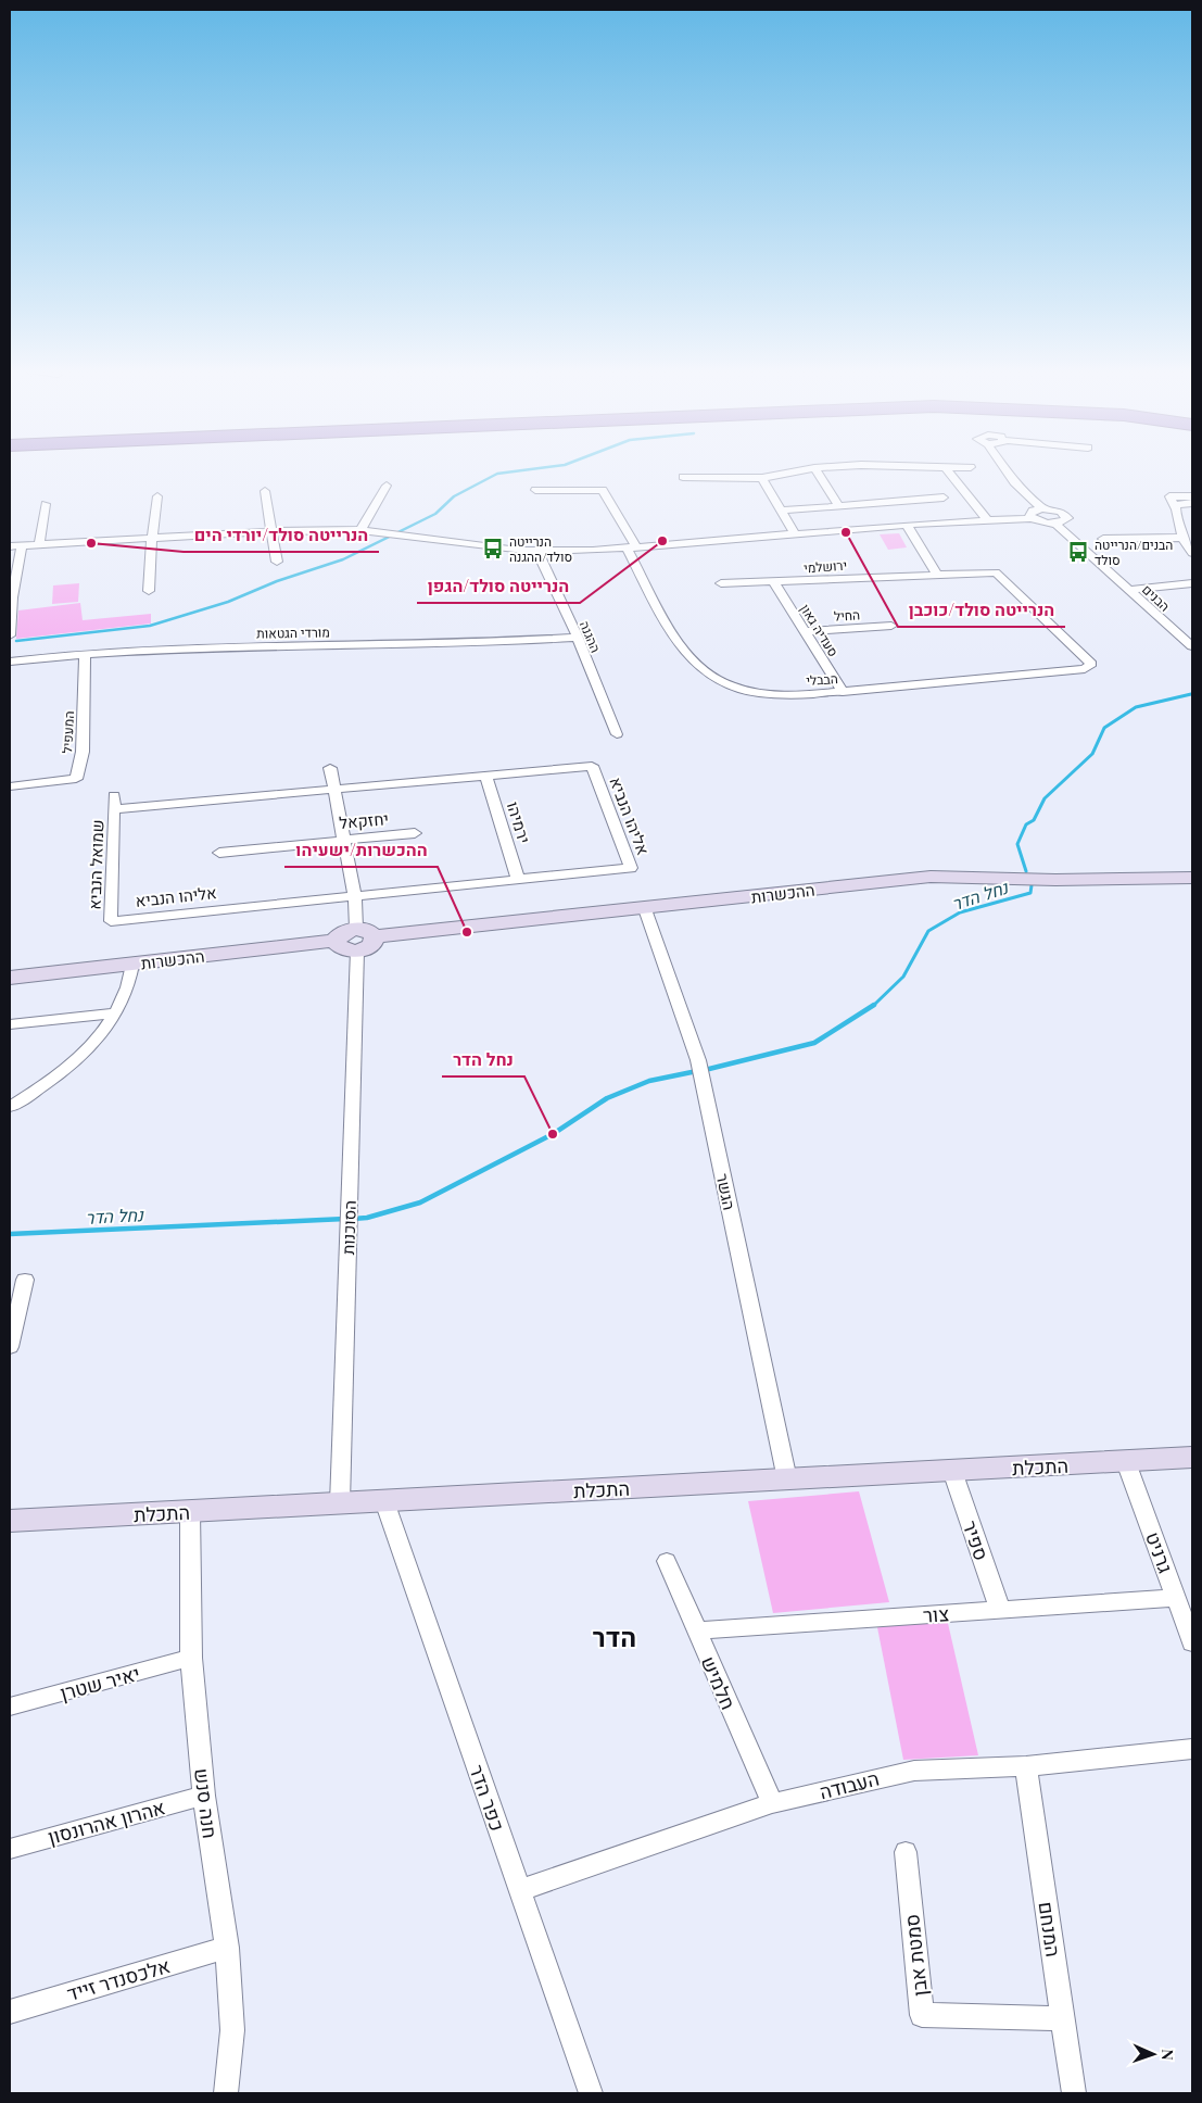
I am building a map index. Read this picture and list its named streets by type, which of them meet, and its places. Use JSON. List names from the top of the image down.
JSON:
{
  "streets": {
    "street": [
      "ירושלמי",
      "הבנים",
      "החיל",
      "סעדיה גאון",
      "מורדי הגטאות",
      "ההגנה",
      "הבבלי",
      "המעפיל",
      "אליהו הנביא",
      "יחזקאל",
      "ירמיהו",
      "שמואל הנביא",
      "ההכשרות",
      "הגשר",
      "הסוכנות",
      "התכלת",
      "ספיר",
      "גרניט",
      "צור",
      "יאיר שטרן",
      "חלמיש",
      "העבודה",
      "כפר הדר",
      "חנה סנש",
      "אהרון אהרונסון",
      "המנחם",
      "סמטת אבן",
      "אלכסנדר זייד"
    ]
  },
  "crossings": [
    ["ירושלמי", "סעדיה גאון"],
    ["ירושלמי", "הבבלי"],
    ["החיל", "סעדיה גאון"],
    ["סעדיה גאון", "הבבלי"],
    ["מורדי הגטאות", "ההגנה"],
    ["מורדי הגטאות", "המעפיל"],
    ["אליהו הנביא", "ירמיהו"],
    ["אליהו הנביא", "שמואל הנביא"],
    ["ההכשרות", "הגשר"],
    ["הגשר", "התכלת"],
    ["הסוכנות", "התכלת"],
    ["התכלת", "ספיר"],
    ["התכלת", "גרניט"],
    ["התכלת", "כפר הדר"],
    ["התכלת", "חנה סנש"],
    ["ספיר", "צור"],
    ["גרניט", "צור"],
    ["צור", "חלמיש"],
    ["יאיר שטרן", "חנה סנש"],
    ["חלמיש", "העבודה"],
    ["העבודה", "כפר הדר"],
    ["העבודה", "המנחם"],
    ["חנה סנש", "אהרון אהרונסון"],
    ["חנה סנש", "אלכסנדר זייד"],
    ["המנחם", "סמטת אבן"]
  ],
  "districts": ["הדר"],
  "water": ["נחל הדר"],
  "places": {
    "other": [
      "הנרייטה סולד/כוכבן",
      "הנרייטה סולד/הגפן",
      "הנרייטה סולד/יורדי הים",
      "ההכשרות/ישעיהו",
      "נחל הדר"
    ],
    "bus stop": ["הנרייטה סולד/ההגנה", "הבנים/הנרייטה סולד"]
  },
  "north": "right"
}
